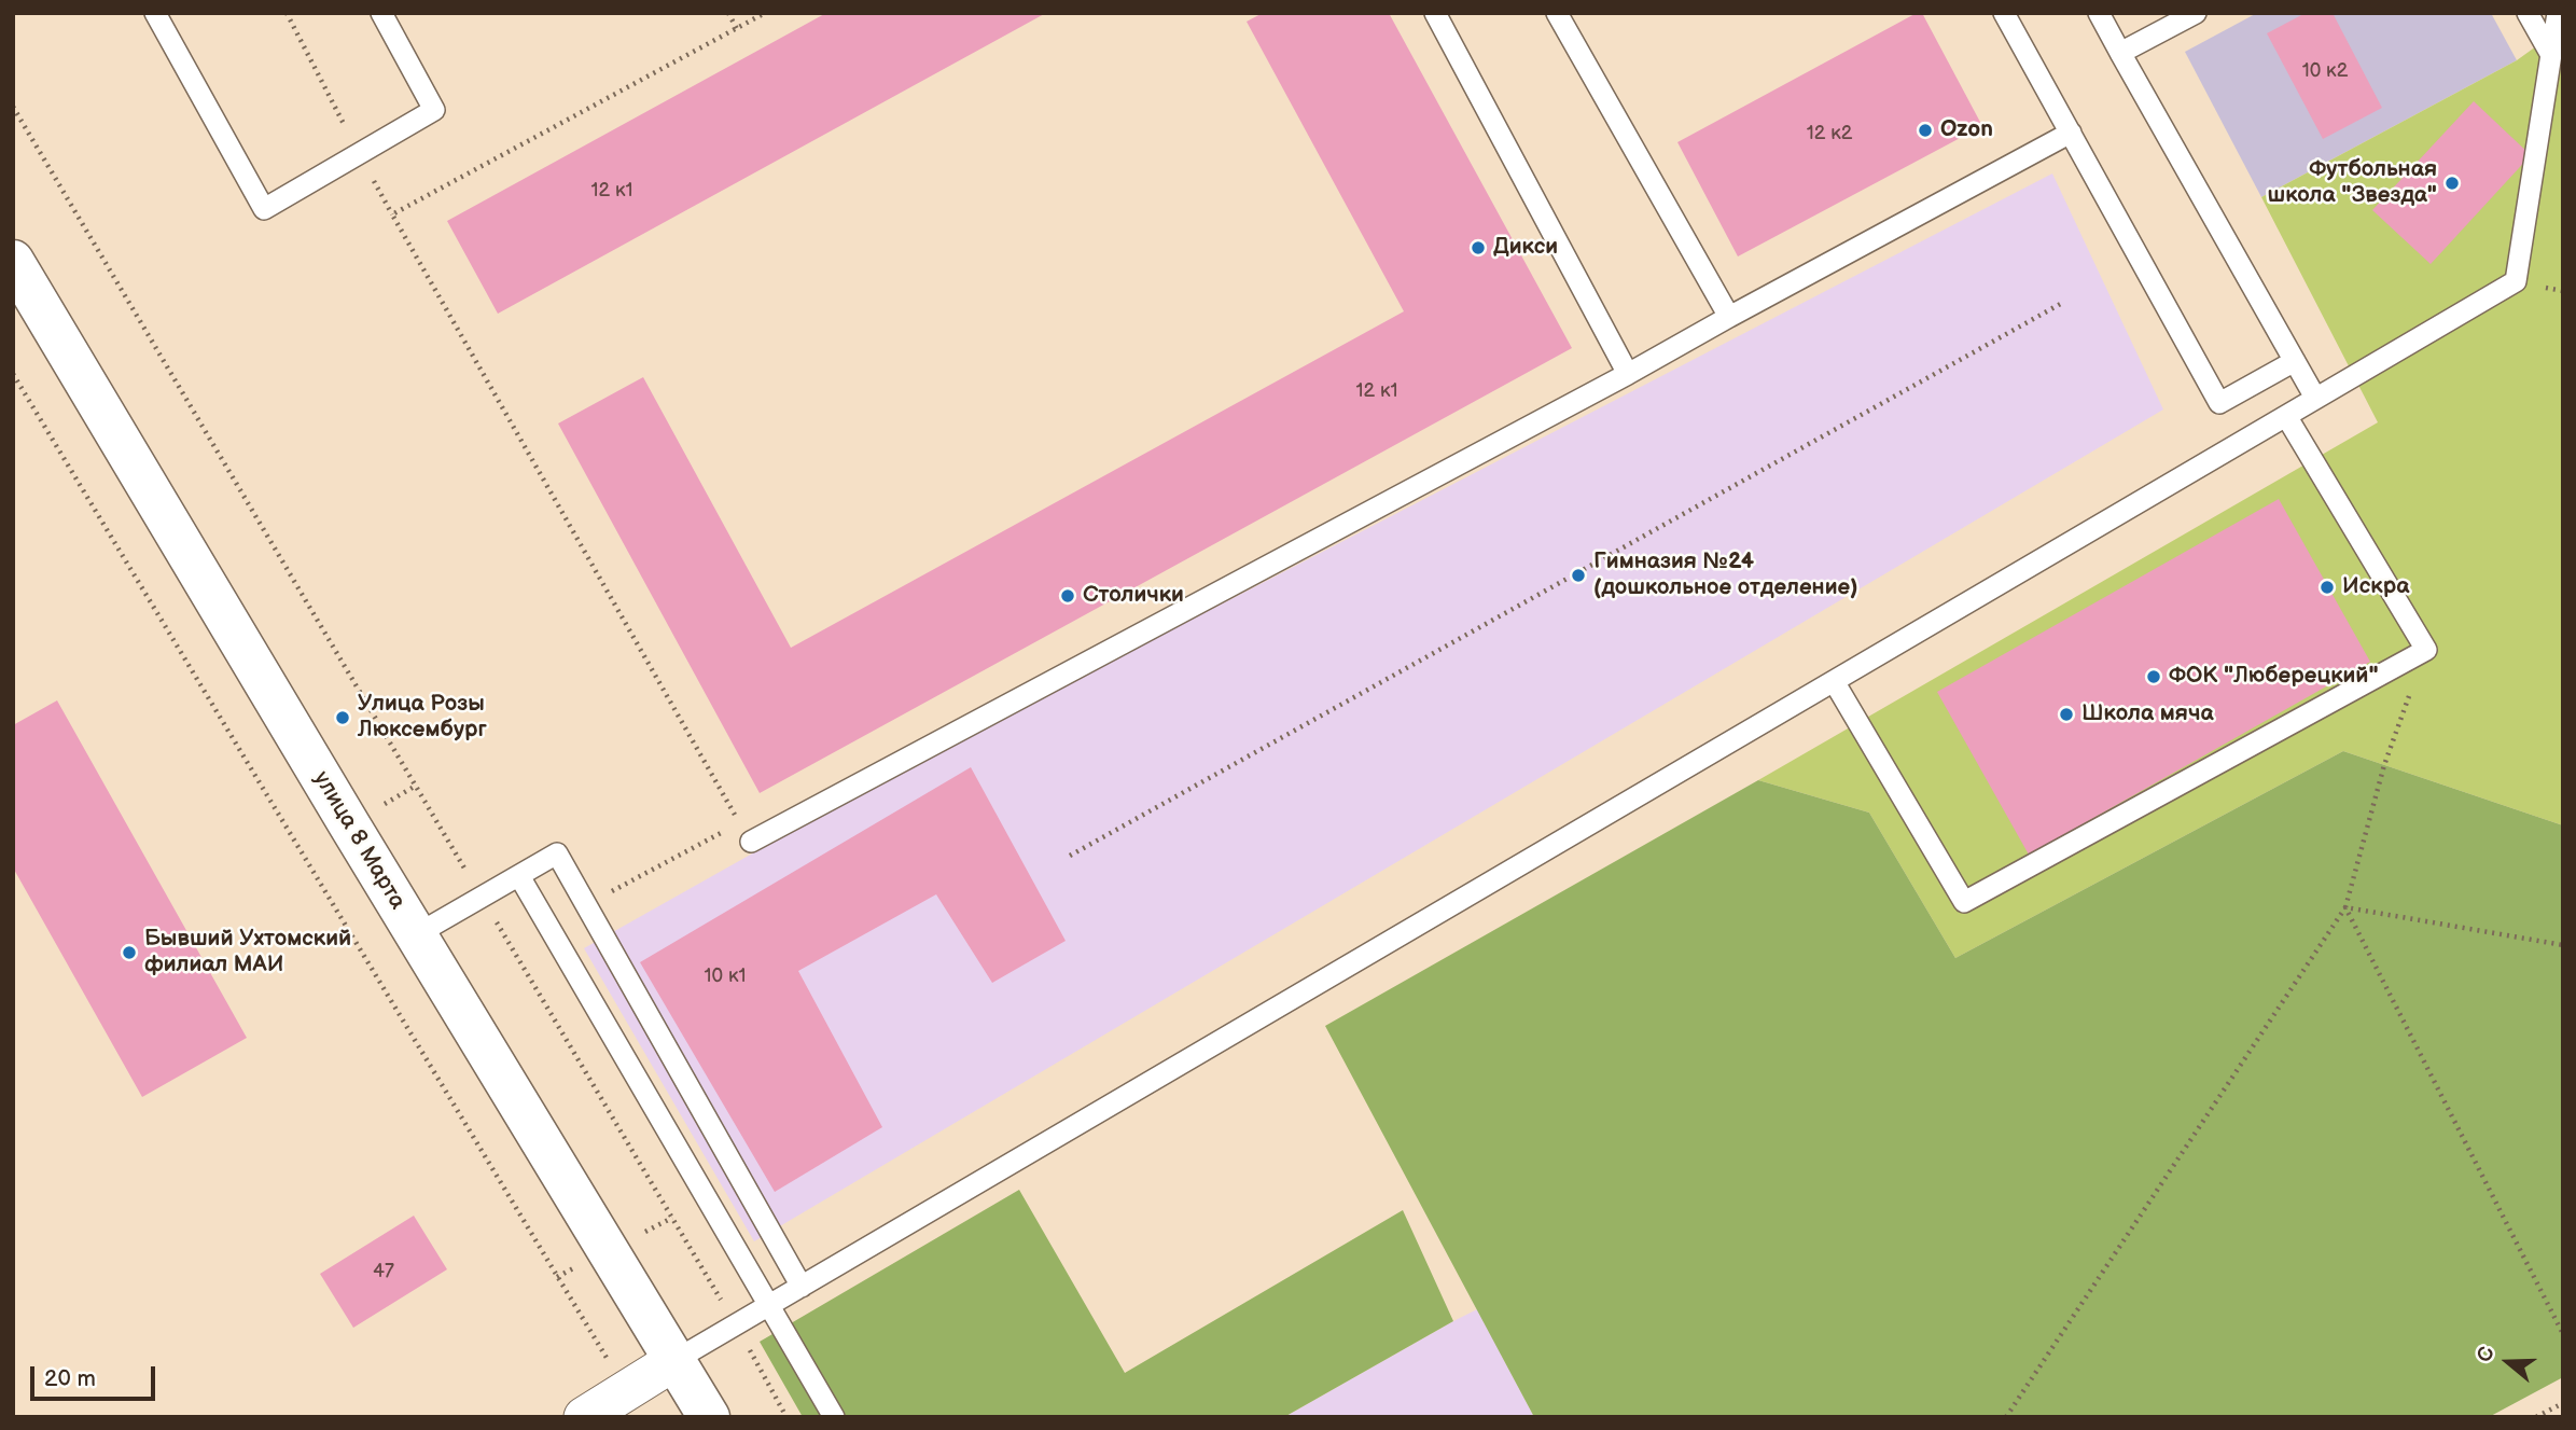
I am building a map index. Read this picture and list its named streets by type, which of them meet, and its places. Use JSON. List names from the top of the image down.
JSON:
{
  "streets": {
    "street": ["улица 8 Марта"]
  },
  "places": [
    "Ozon",
    "Футбольная школа \"Звезда\"",
    "Дикси",
    "Гимназия №24 (дошкольное отделение)",
    "Искра",
    "Столички",
    "ФОК \"Люберецкий\"",
    "Школа мяча",
    "Улица Розы Люксембург",
    "Бывший Ухтомский филиал МАИ"
  ],
  "house_numbers": [
    "10 к2",
    "12 к2",
    "12 к1",
    "12 к1",
    "10 к1",
    "47"
  ],
  "scale_bar": "20 m",
  "north": "left"
}
